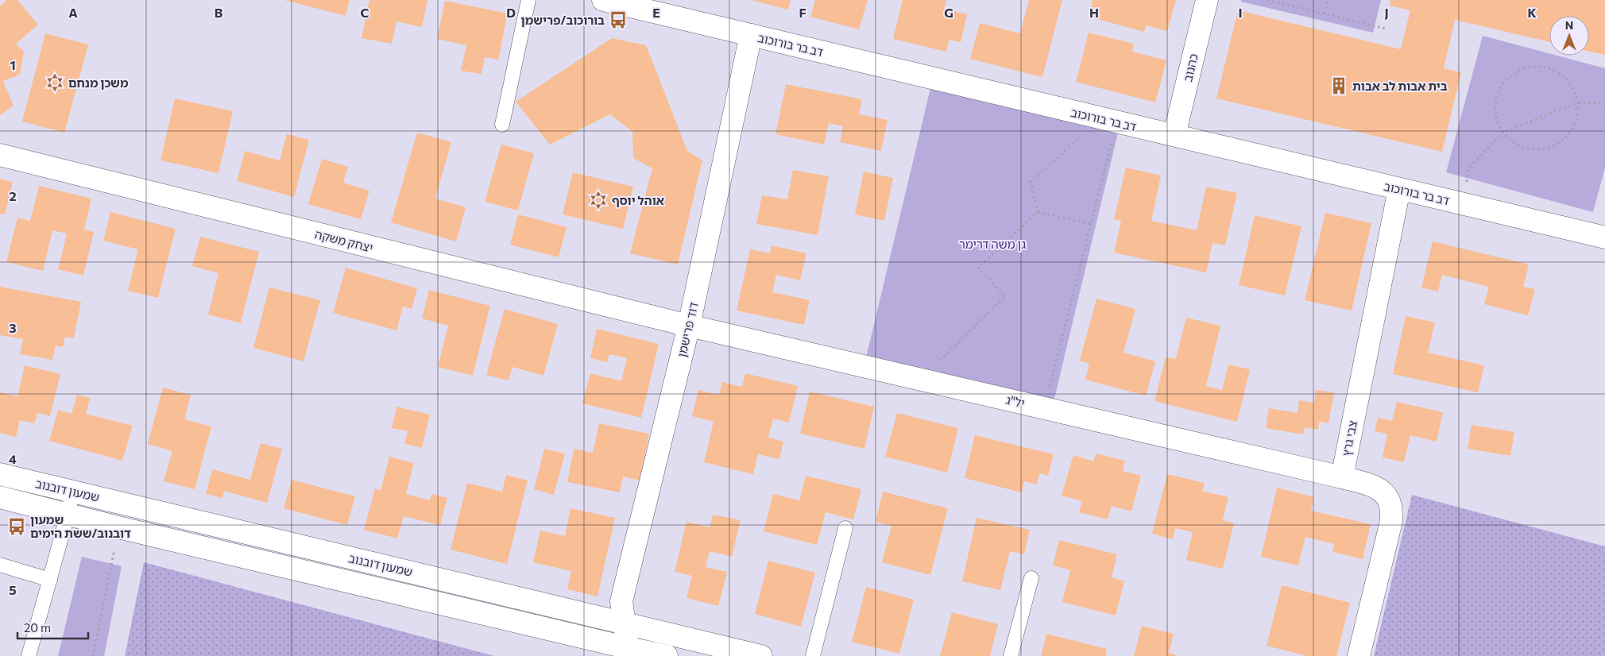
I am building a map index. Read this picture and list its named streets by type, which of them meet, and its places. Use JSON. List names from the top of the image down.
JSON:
{
  "streets": {
    "street": [
      "דב בר בורוכוב",
      "כהנוב",
      "יצחק משקה",
      "דוד פרישמן",
      "יל\"ג",
      "צבי גרץ",
      "שמעון דובנוב"
    ]
  },
  "crossings": [
    ["דב בר בורוכוב", "כהנוב"],
    ["דב בר בורוכוב", "דוד פרישמן"],
    ["דב בר בורוכוב", "צבי גרץ"],
    ["יצחק משקה", "דוד פרישמן"],
    ["יצחק משקה", "יל\"ג"],
    ["דוד פרישמן", "יל\"ג"],
    ["דוד פרישמן", "שמעון דובנוב"],
    ["יל\"ג", "צבי גרץ"]
  ],
  "parks": ["גן משה דרימר"],
  "places": {
    "bus stop": ["בורוכוב/פרישמן", "שמעון דובנוב/ששת הימים"],
    "synagogue": ["משכן מנחם", "אוהל יוסף"],
    "building": ["בית אבות לב אבות"]
  },
  "scale_bar": "20 m",
  "north": "top",
  "grid": {
    "columns": [
      "A",
      "B",
      "C",
      "D",
      "E",
      "F",
      "G",
      "H",
      "I",
      "J",
      "K"
    ],
    "rows": [
      "1",
      "2",
      "3",
      "4",
      "5"
    ]
  }
}
